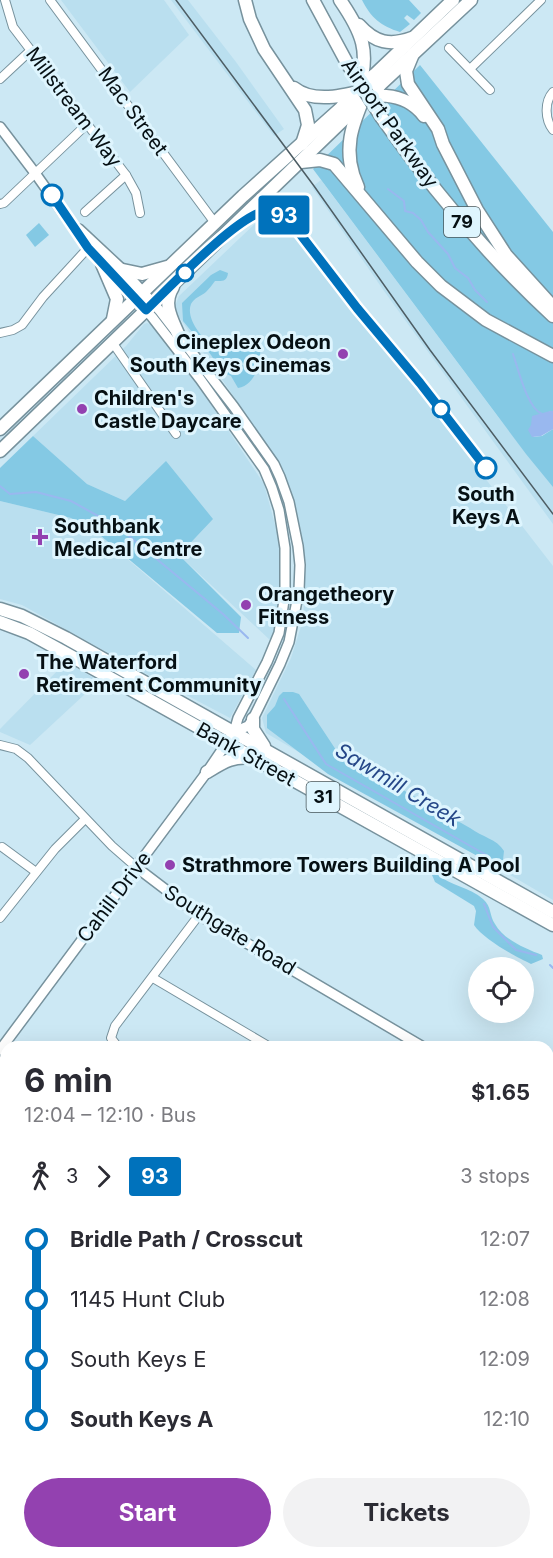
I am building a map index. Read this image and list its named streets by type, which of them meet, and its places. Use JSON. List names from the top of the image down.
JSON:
{
  "streets": {
    "main road": [
      "Airport Parkway",
      "79",
      "Bank Street",
      "31"
    ],
    "street": [
      "Millstream Way",
      "Mac Street",
      "Cahill Drive",
      "Southgate Road"
    ]
  },
  "crossings": [
    ["Bank Street", "Cahill Drive"],
    ["Cahill Drive", "Southgate Road"]
  ],
  "water": ["Sawmill Creek"],
  "places": {
    "other": [
      "Cineplex Odeon South Keys Cinemas",
      "Children's Castle Daycare",
      "South Keys A",
      "Orangetheory Fitness",
      "The Waterford Retirement Community",
      "Strathmore Towers Building A Pool"
    ],
    "health": ["Southbank Medical Centre"]
  },
  "lines": ["bus line 93"],
  "page": {
    "on_map": "93",
    "heading": ["6 min", "12:04 – 12:10 · Bus", "$1.65"],
    "legs": ["3", "93", "3 stops"],
    "list": [
      {
        "name": "Bridle Path / Crosscut",
        "value": "12:07"
      },
      {
        "name": "1145 Hunt Club",
        "value": "12:08"
      },
      {
        "name": "South Keys E",
        "value": "12:09"
      },
      {
        "name": "South Keys A",
        "value": "12:10"
      }
    ],
    "buttons": ["Start", "Tickets"]
  }
}
